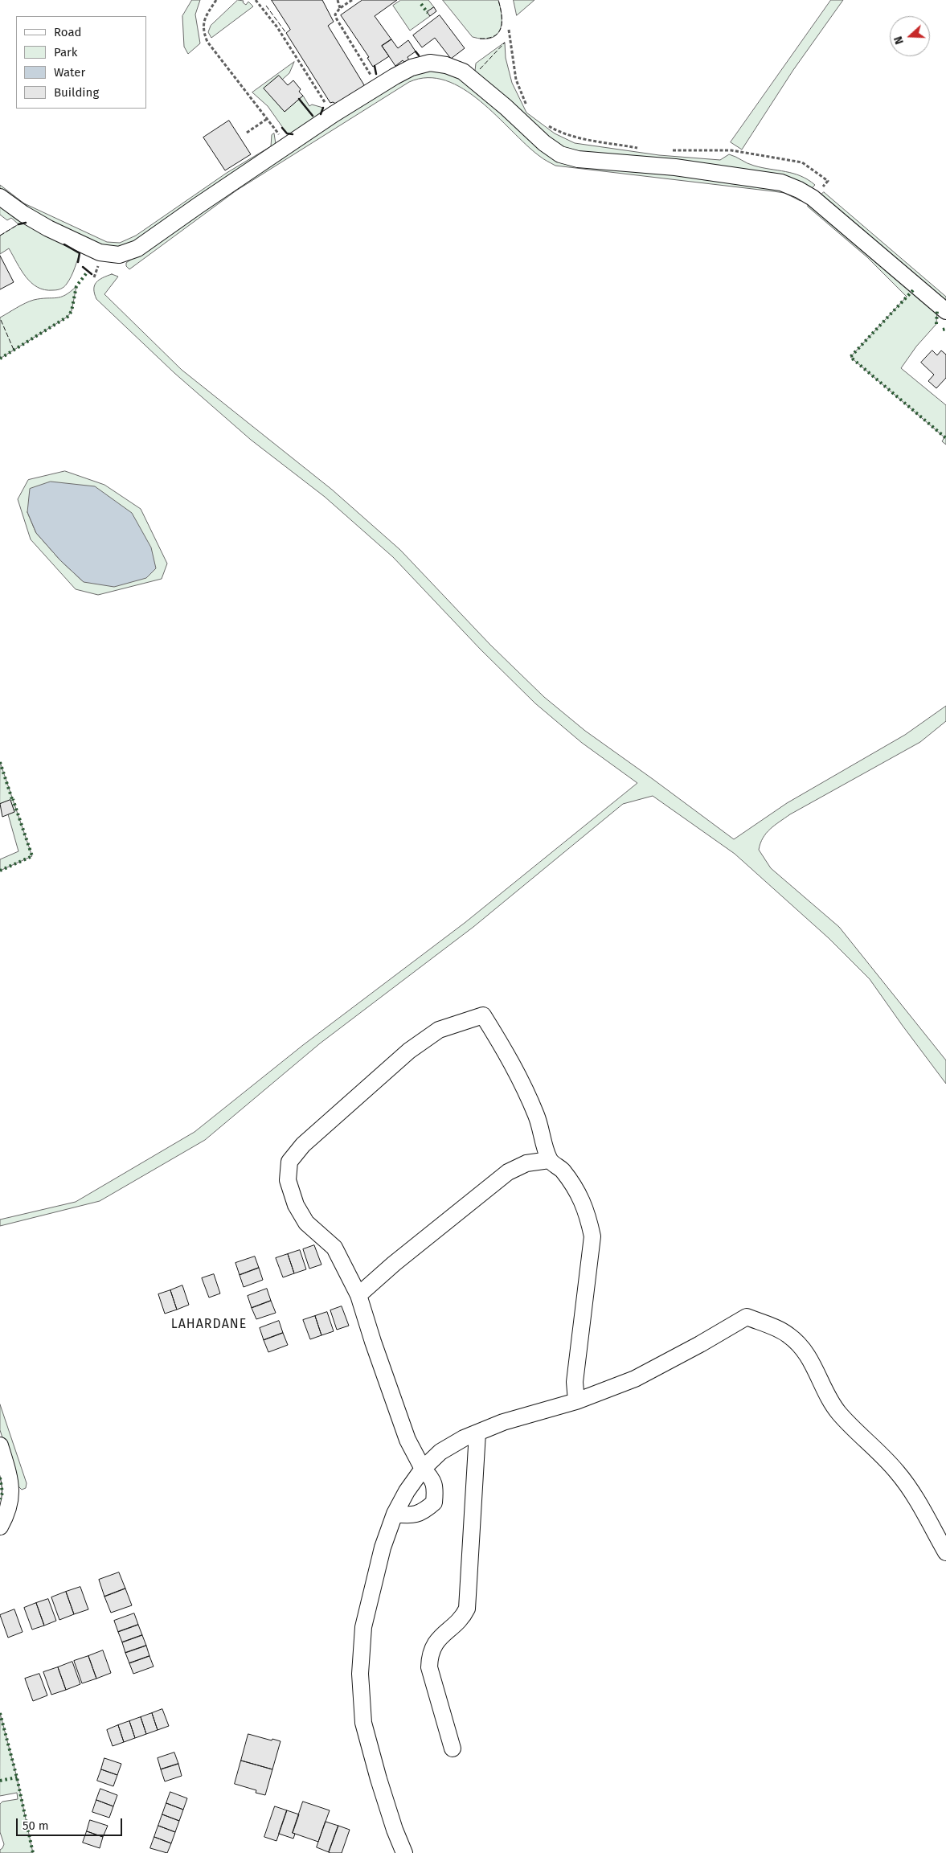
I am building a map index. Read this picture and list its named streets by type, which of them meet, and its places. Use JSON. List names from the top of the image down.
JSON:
{
  "districts": ["LAHARDANE"],
  "legend": [
    "Road",
    "Park",
    "Water",
    "Building"
  ],
  "scale_bar": "50 m",
  "north": "left"
}
